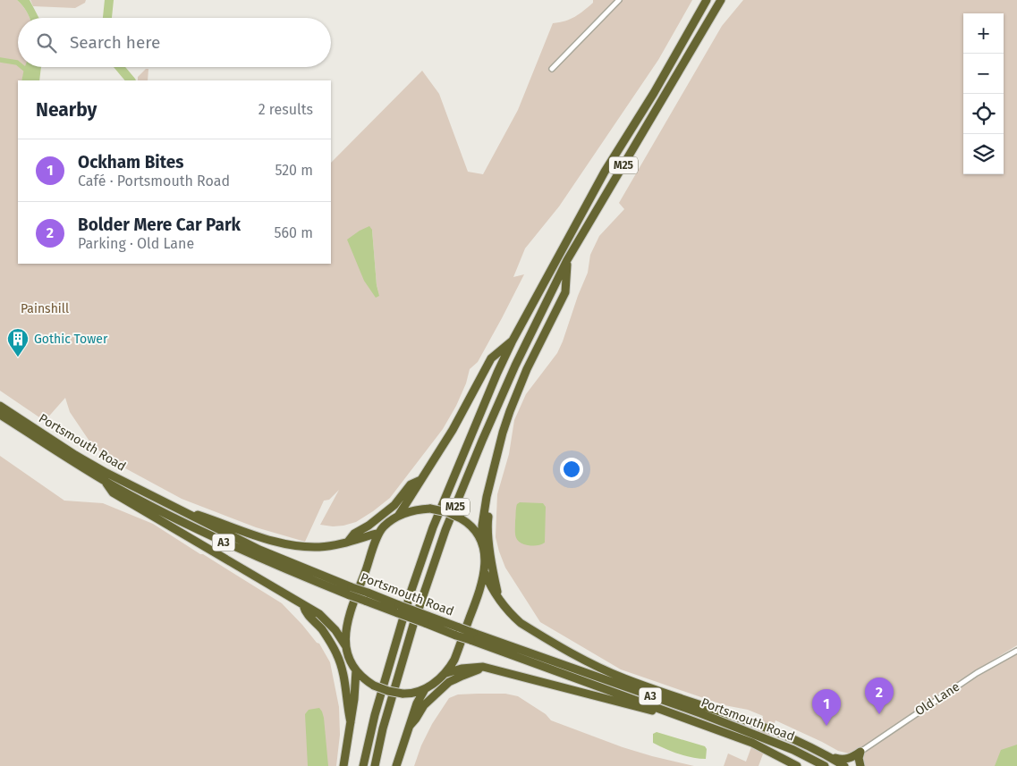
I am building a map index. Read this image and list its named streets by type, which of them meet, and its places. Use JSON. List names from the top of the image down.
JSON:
{
  "streets": {
    "highway": ["M25", "Portsmouth Road", "A3"],
    "street": ["Old Lane"]
  },
  "crossings": [
    ["M25", "A3"],
    ["Portsmouth Road", "A3"],
    ["A3", "Old Lane"]
  ],
  "parks": ["Painshill"],
  "places": {
    "building": ["Gothic Tower"]
  },
  "page": {
    "map_buttons": ["+", "−"],
    "search": "Search here",
    "heading": ["Nearby", "2 results"],
    "list": [
      {
        "mark": "1",
        "name": "Ockham Bites",
        "note": "Café · Portsmouth Road",
        "value": "520 m"
      },
      {
        "mark": "2",
        "name": "Bolder Mere Car Park",
        "note": "Parking · Old Lane",
        "value": "560 m"
      }
    ],
    "pins": ["2", "1"]
  }
}
